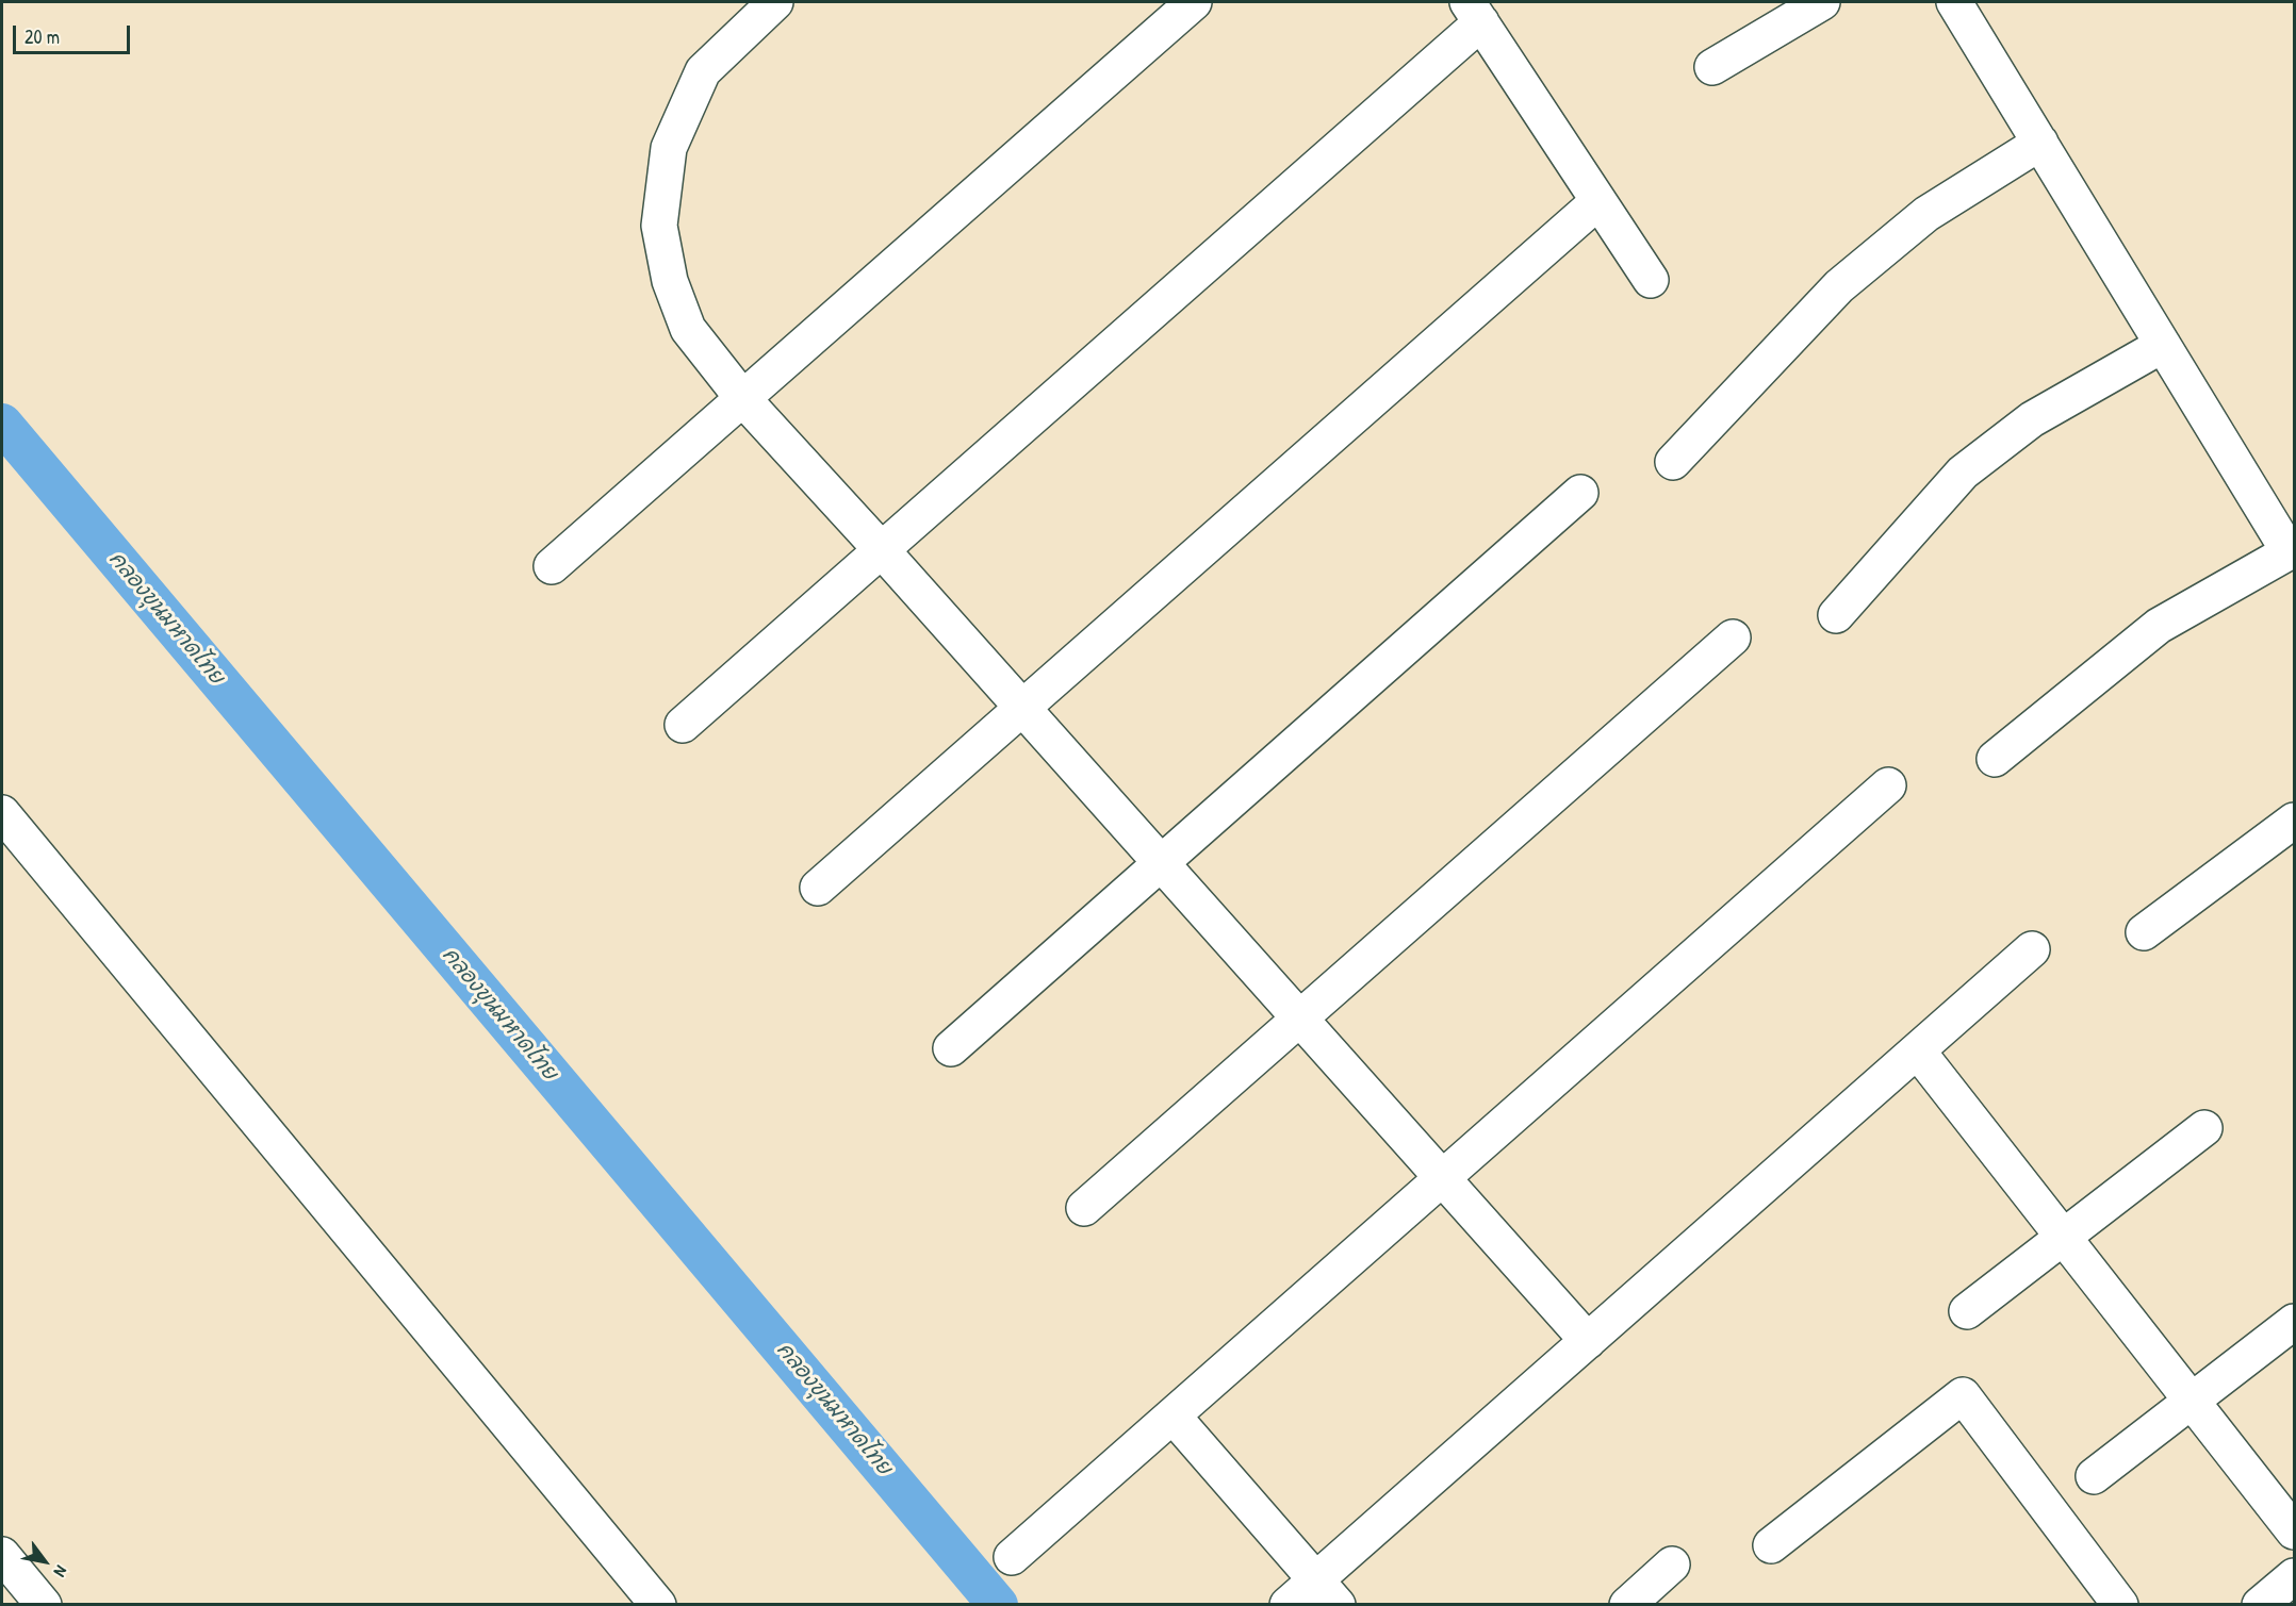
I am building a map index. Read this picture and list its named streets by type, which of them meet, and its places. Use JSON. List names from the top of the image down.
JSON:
{
  "water": ["คลองขุนมหาดไทย"],
  "scale_bar": "20 m",
  "north": "bottom right"
}
